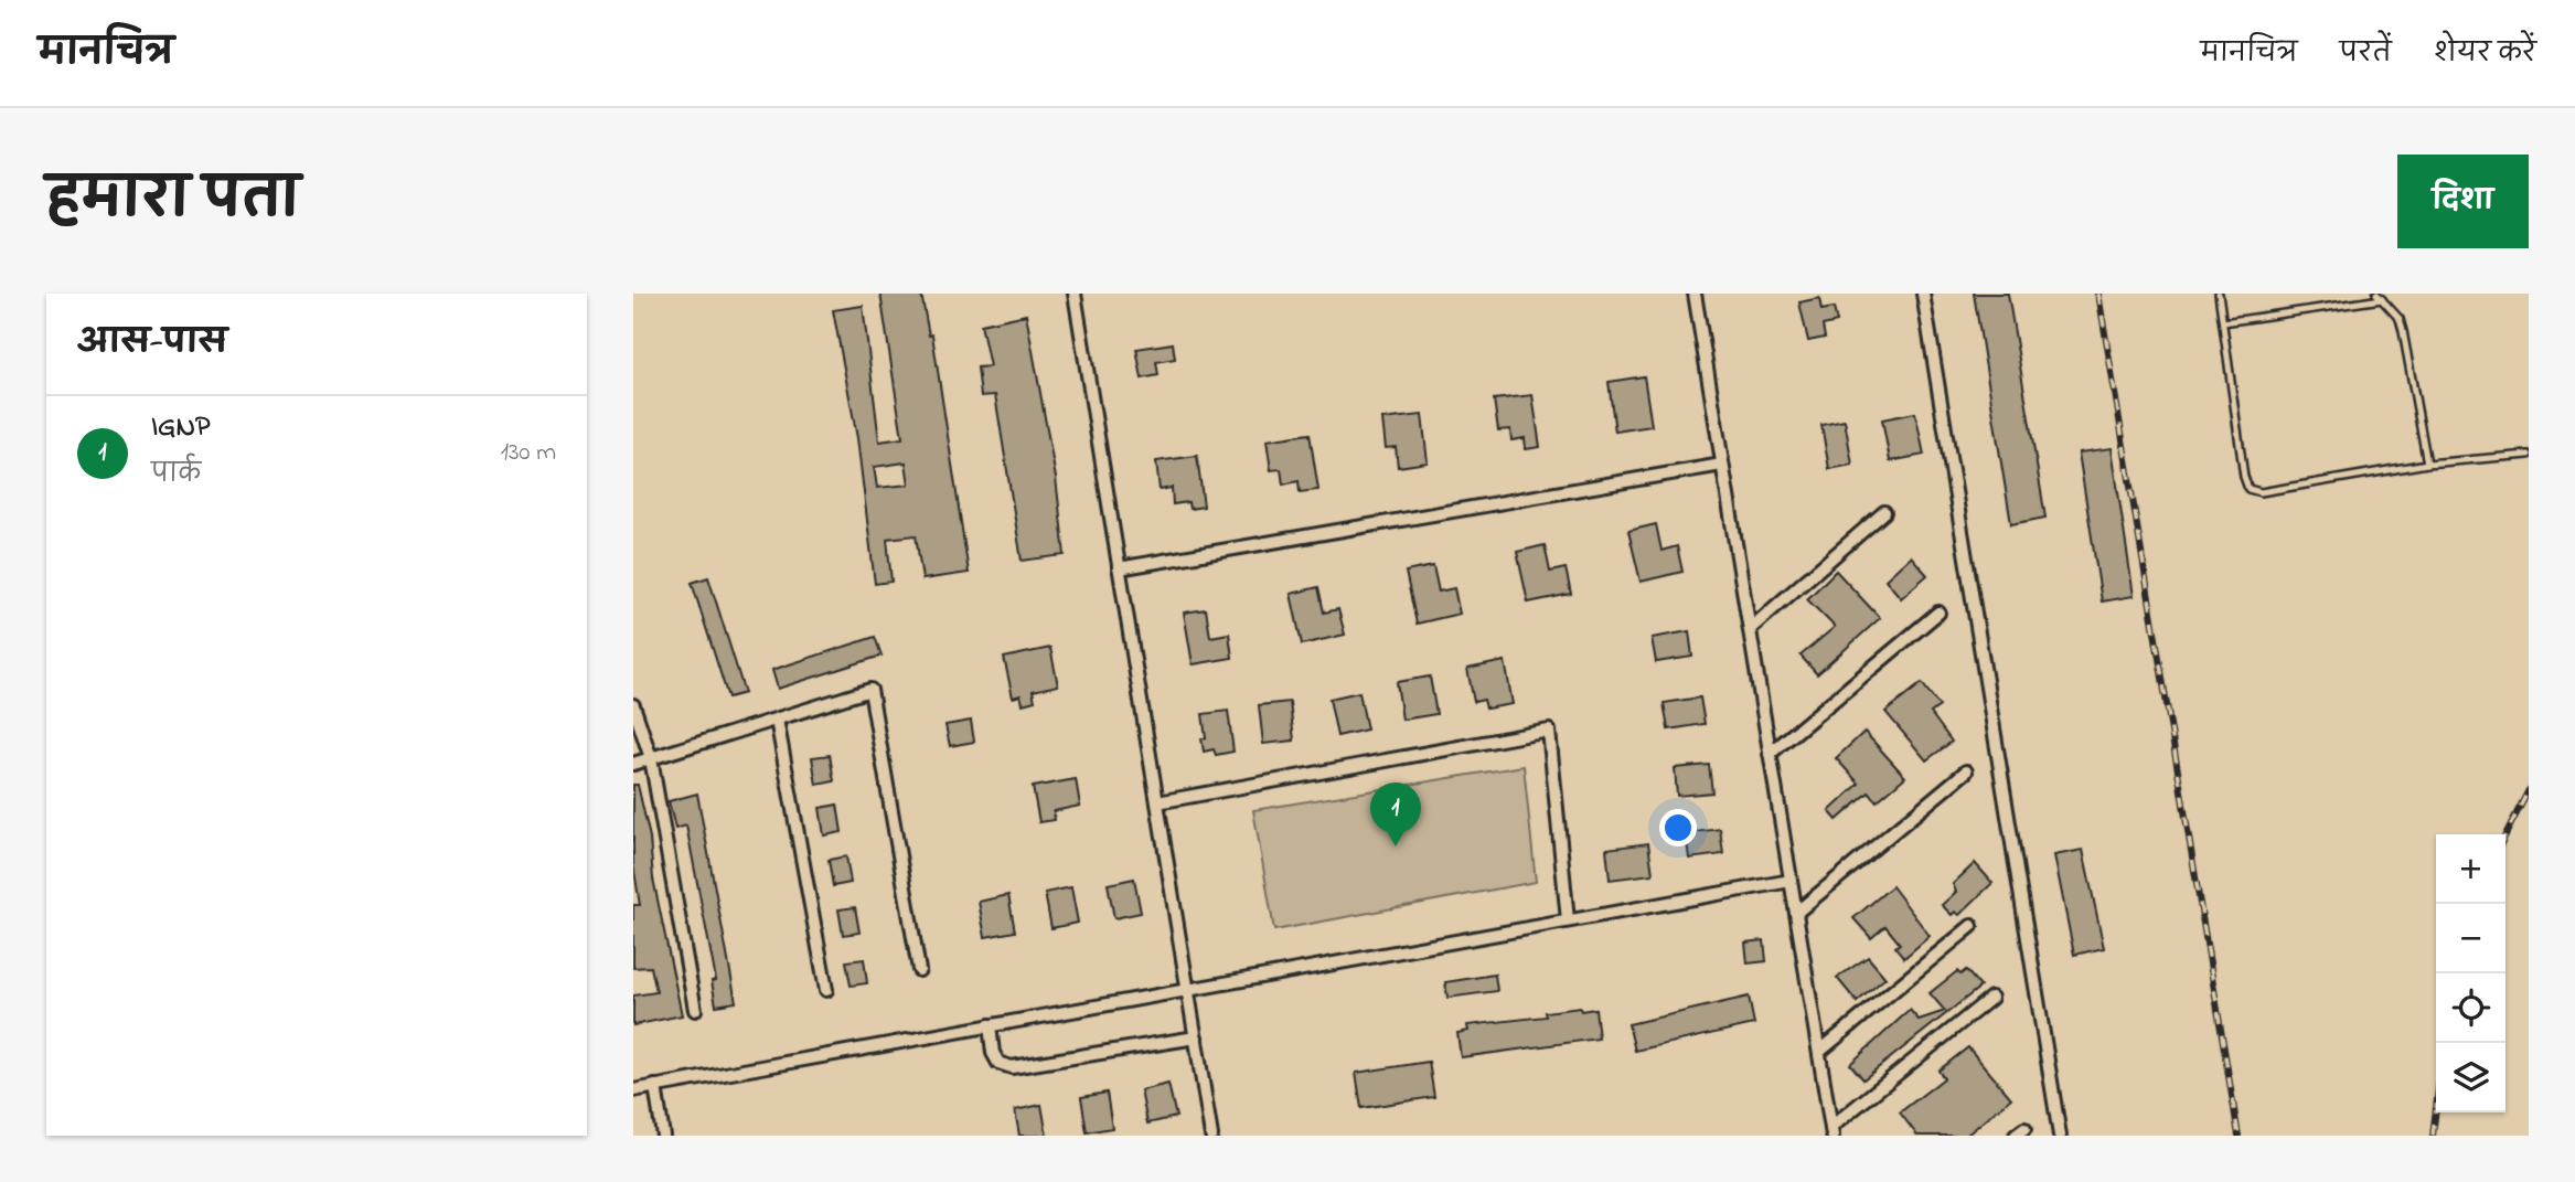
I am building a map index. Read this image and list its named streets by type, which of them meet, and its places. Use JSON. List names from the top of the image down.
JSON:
{
  "page": {
    "header": "मानचित्र",
    "nav": ["मानचित्र", "परतें", "शेयर करें"],
    "title": "हमारा पता",
    "buttons": "दिशा",
    "heading": "आस-पास",
    "list": [
      {
        "mark": "1",
        "name": "IGNP",
        "note": "पार्क",
        "value": "130 m"
      }
    ],
    "pins": "1",
    "map_buttons": ["+", "−"]
  }
}
